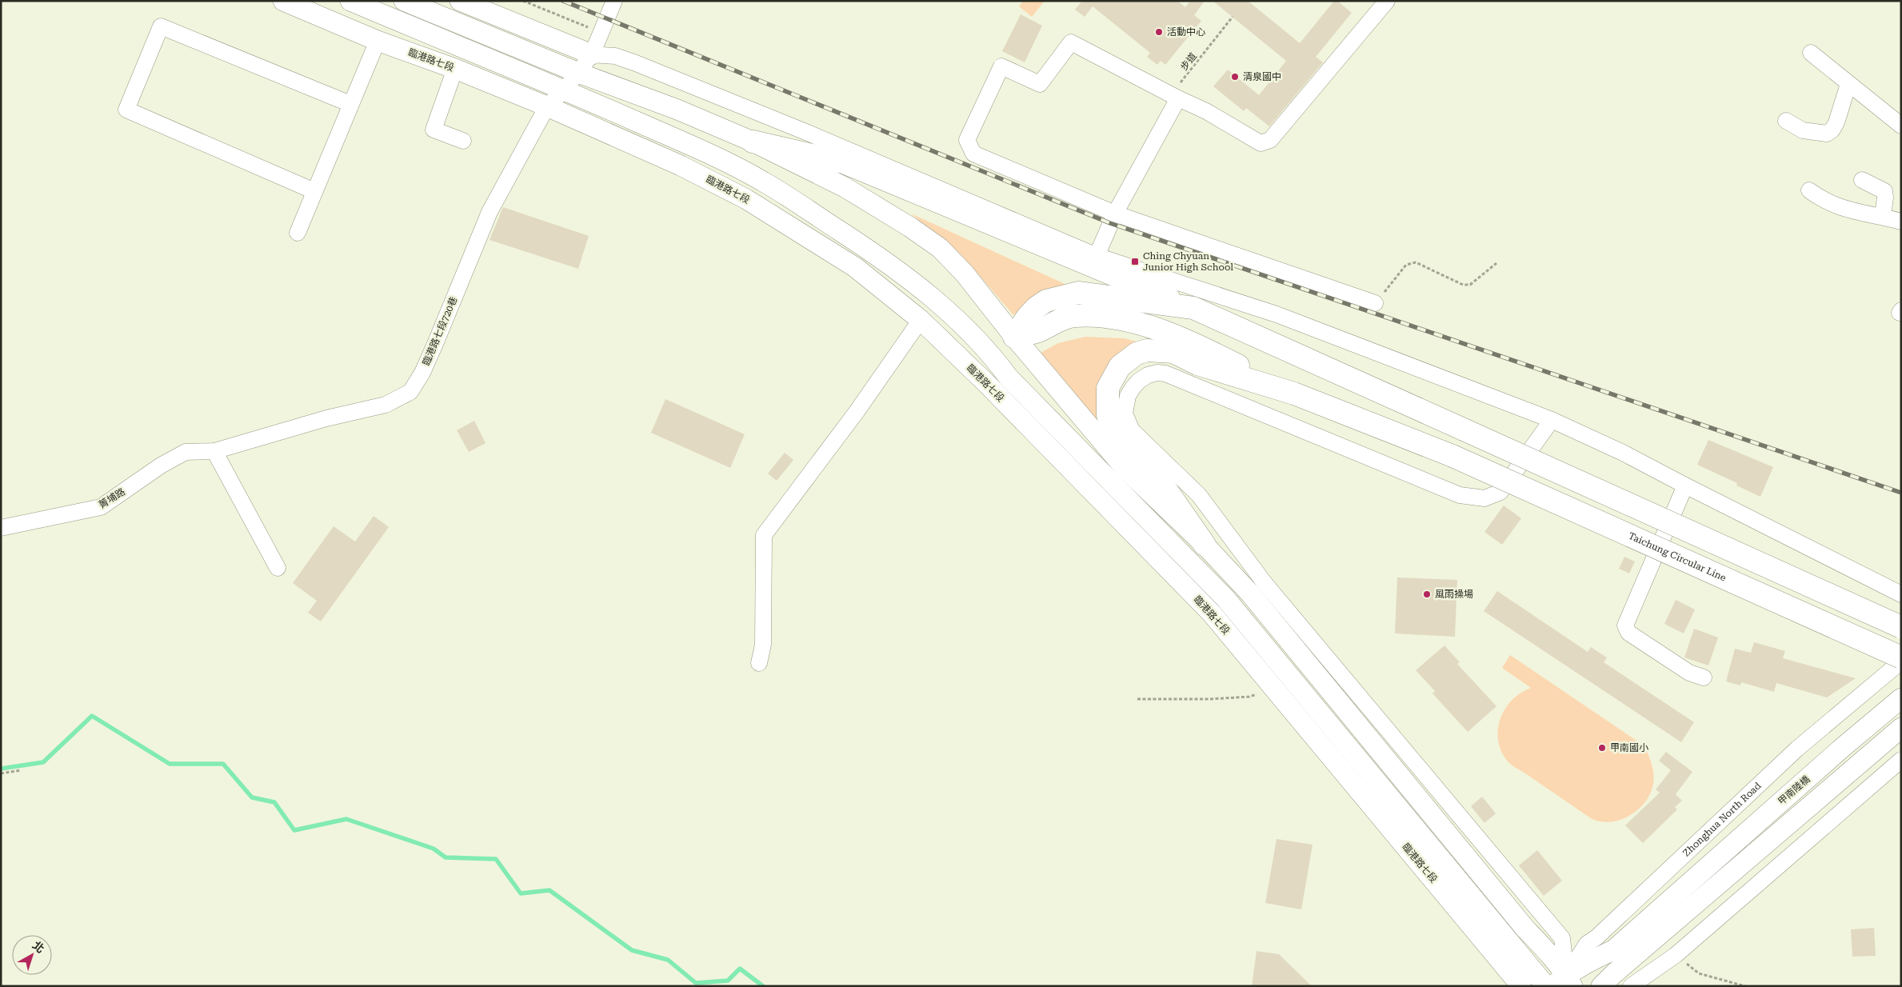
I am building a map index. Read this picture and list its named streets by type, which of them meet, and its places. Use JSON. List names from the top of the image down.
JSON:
{
  "streets": {
    "highway": ["Taichung Circular Line"],
    "main road": ["臨港路七段", "甲南陸橋"],
    "street": ["臨港路七段720巷", "菁埔路", "Zhonghua North Road"],
    "path": ["步道"]
  },
  "crossings": [
    ["臨港路七段", "臨港路七段720巷"],
    ["臨港路七段720巷", "菁埔路"],
    ["甲南陸橋", "Zhonghua North Road"]
  ],
  "places": {
    "other": [
      "活動中心",
      "清泉國中",
      "風雨操場",
      "甲南國小"
    ],
    "transit": ["Ching Chyuan Junior High School"]
  },
  "north": "top right"
}
